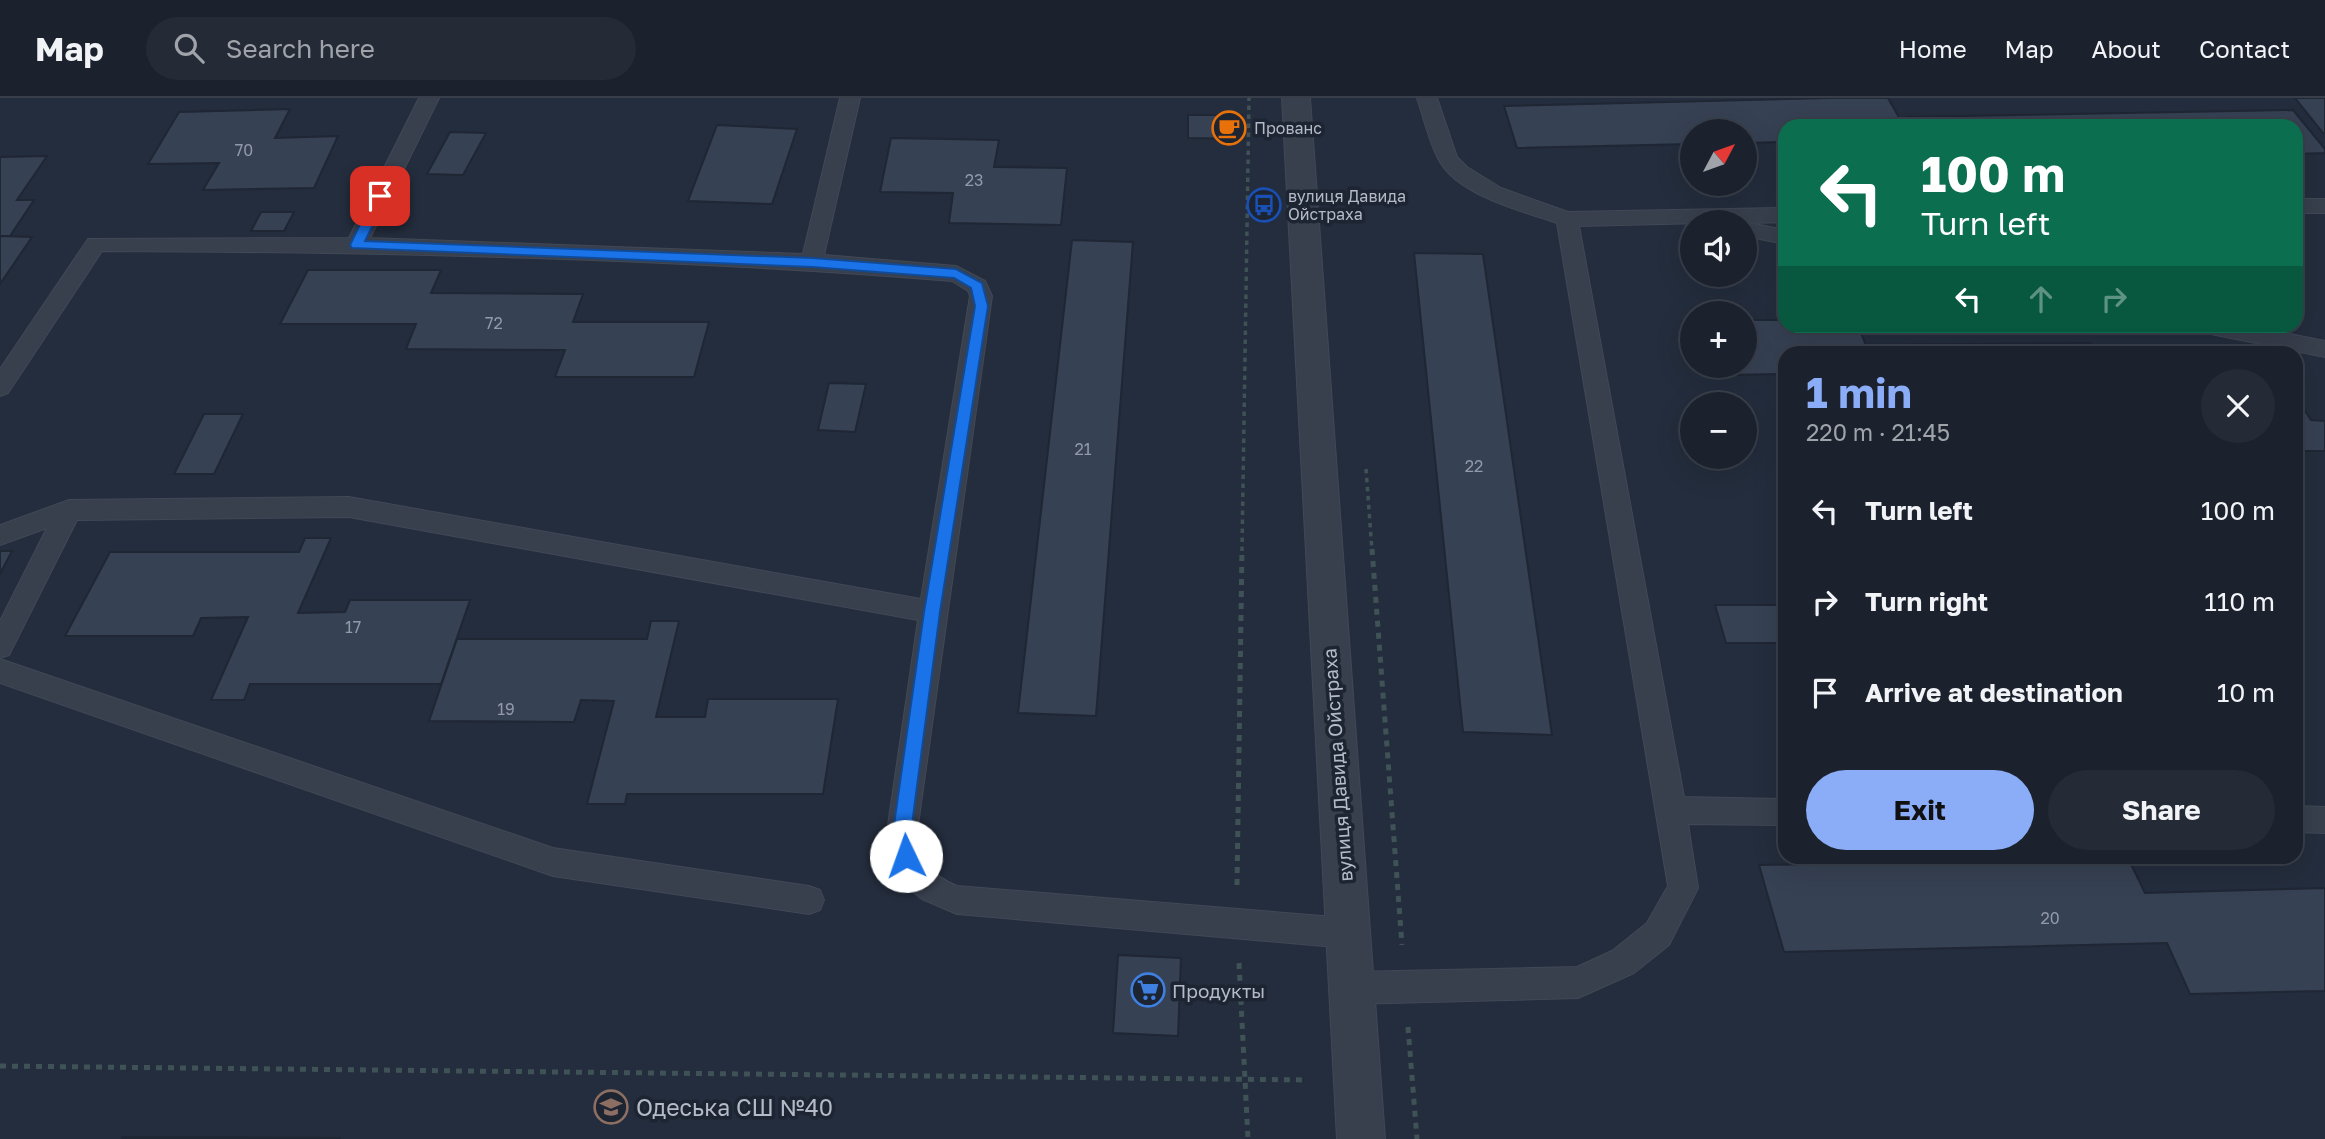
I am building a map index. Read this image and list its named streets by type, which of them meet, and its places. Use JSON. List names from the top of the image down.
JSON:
{
  "streets": {
    "street": ["вулиця Давида Ойстраха"]
  },
  "places": {
    "cafe": ["Прованс"],
    "bus stop": ["вулиця Давида Ойстраха"],
    "supermarket": ["Продукты"],
    "school or university": ["Одеська СШ №40"]
  },
  "house_numbers": [
    "70",
    "23",
    "72",
    "21",
    "22",
    "17",
    "19",
    "20"
  ],
  "north": "top right",
  "page": {
    "header": "Map",
    "search": "Search here",
    "nav": [
      "Home",
      "Map",
      "About",
      "Contact"
    ],
    "map_buttons": ["+", "−"],
    "turn": ["100 m", "Turn left"],
    "heading": ["1 min", "220 m · 21:45"],
    "list": [
      {
        "name": "Turn left",
        "value": "100 m"
      },
      {
        "name": "Turn right",
        "value": "110 m"
      },
      {
        "name": "Arrive at destination",
        "value": "10 m"
      }
    ],
    "buttons": ["Exit", "Share"]
  }
}
